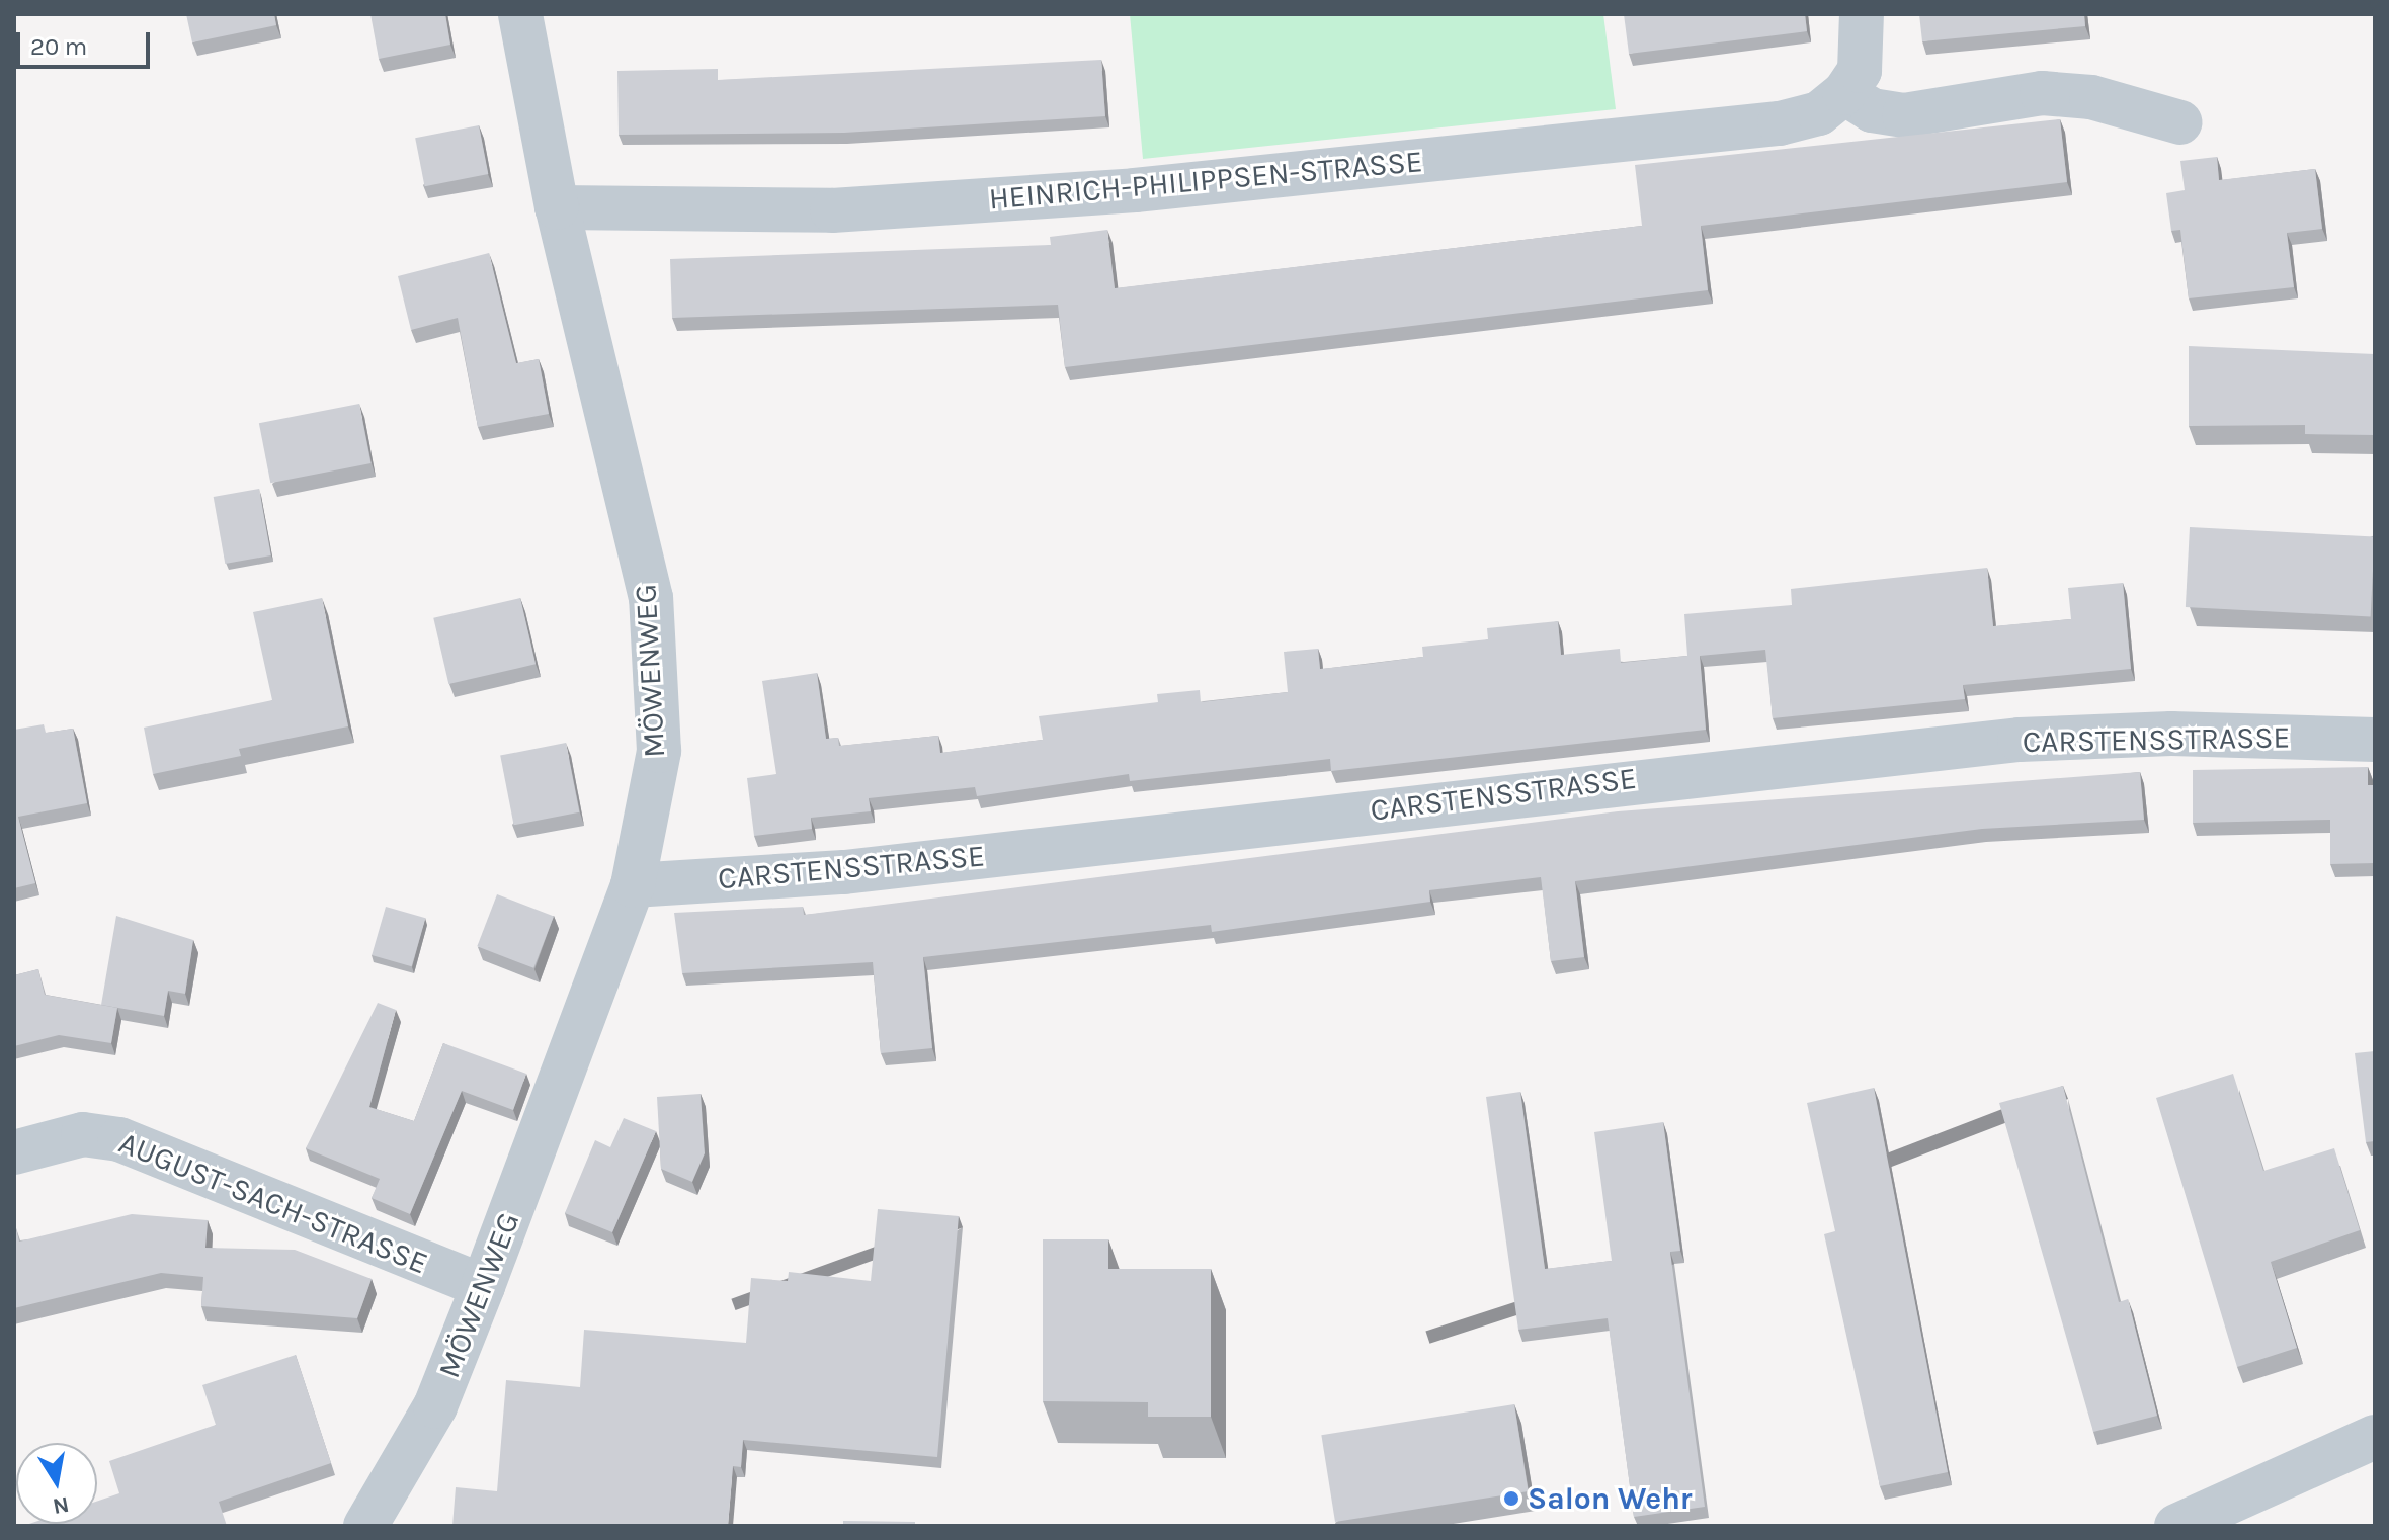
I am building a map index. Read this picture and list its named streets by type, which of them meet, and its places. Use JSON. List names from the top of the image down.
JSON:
{
  "streets": {
    "street": [
      "HEINRICH-PHILIPPSEN-STRASSE",
      "MÖWENWEG",
      "CARSTENSSTRASSE",
      "AUGUST-SACH-STRASSE"
    ]
  },
  "crossings": [
    ["HEINRICH-PHILIPPSEN-STRASSE", "MÖWENWEG"],
    ["MÖWENWEG", "CARSTENSSTRASSE"],
    ["MÖWENWEG", "AUGUST-SACH-STRASSE"]
  ],
  "places": ["Salon Wehr"],
  "scale_bar": "20 m",
  "north": "bottom"
}
